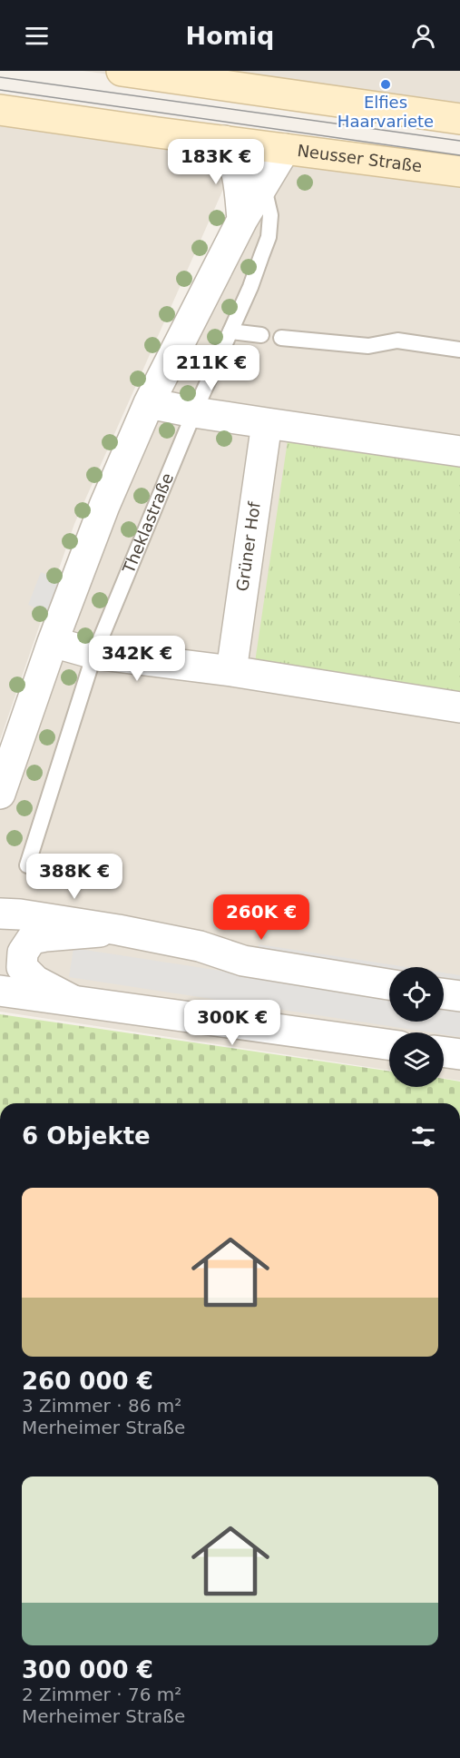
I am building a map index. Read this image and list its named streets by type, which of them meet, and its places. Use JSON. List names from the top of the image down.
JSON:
{
  "streets": {
    "main road": ["Neusser Straße"],
    "street": ["Grüner Hof"],
    "lane": ["Theklastraße"]
  },
  "places": ["Elfies Haarvariete"],
  "page": {
    "header": "Homiq",
    "price": [
      "183K €",
      "211K €",
      "342K €",
      "388K €",
      "260K €",
      "300K €"
    ],
    "heading": "6 Objekte",
    "list": [
      {
        "name": "260 000 €",
        "note": "3 Zimmer · 86 m² · Merheimer Straße"
      },
      {
        "name": "300 000 €",
        "note": "2 Zimmer · 76 m² · Merheimer Straße"
      }
    ]
  }
}
